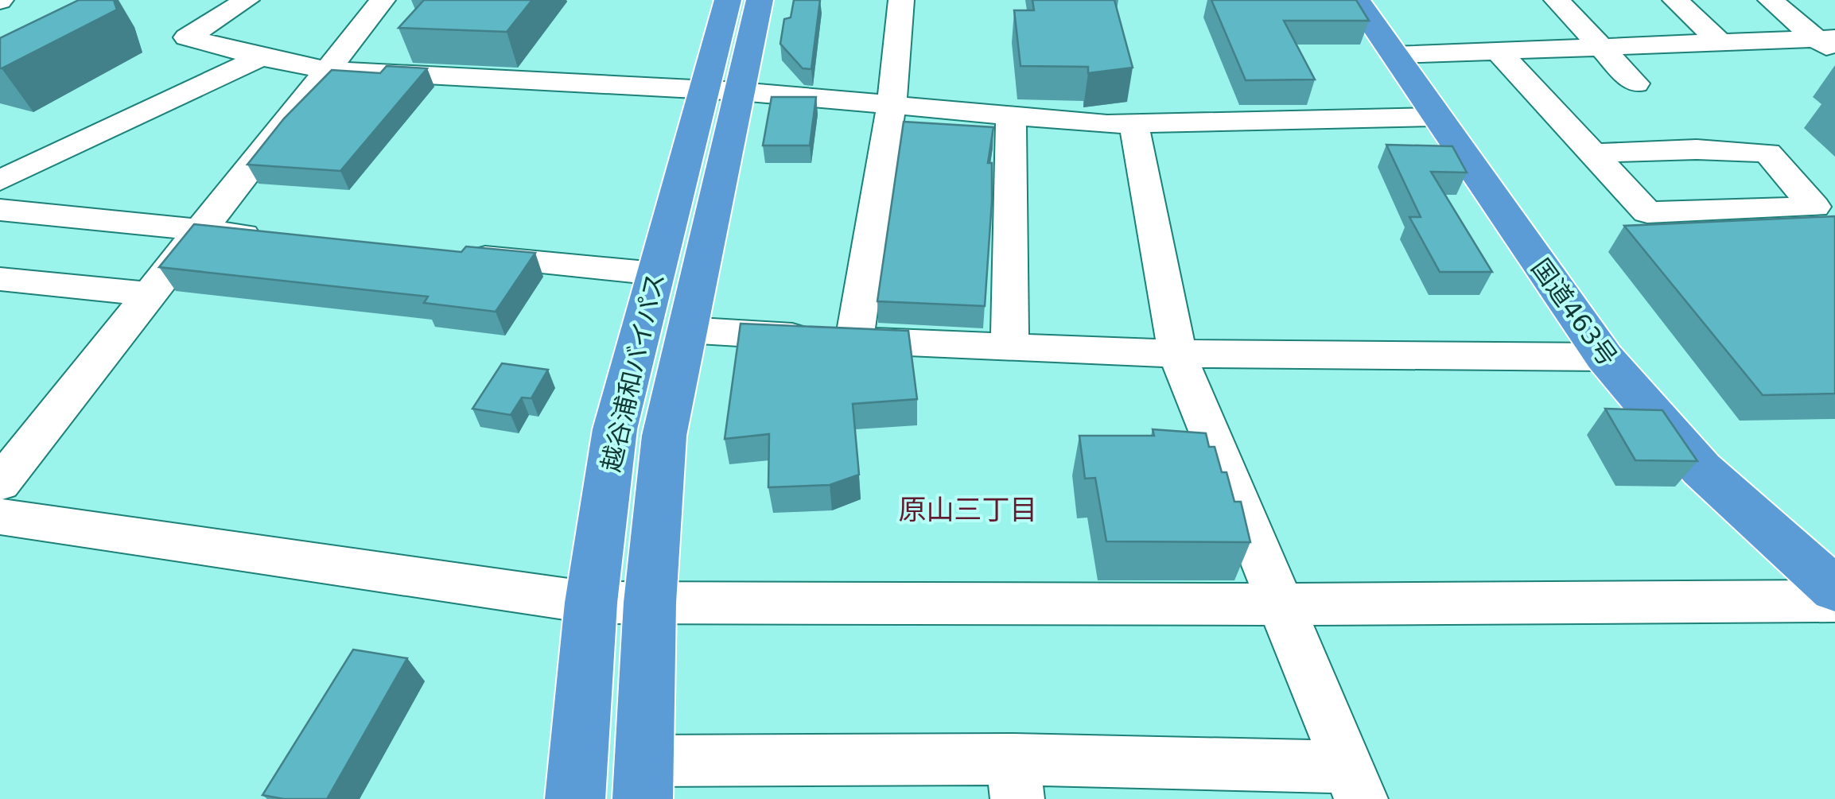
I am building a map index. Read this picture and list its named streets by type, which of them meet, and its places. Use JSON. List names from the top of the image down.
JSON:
{
  "streets": {
    "highway": ["国道463号", "越谷浦和バイパス"]
  },
  "districts": ["原山三丁目"]
}
